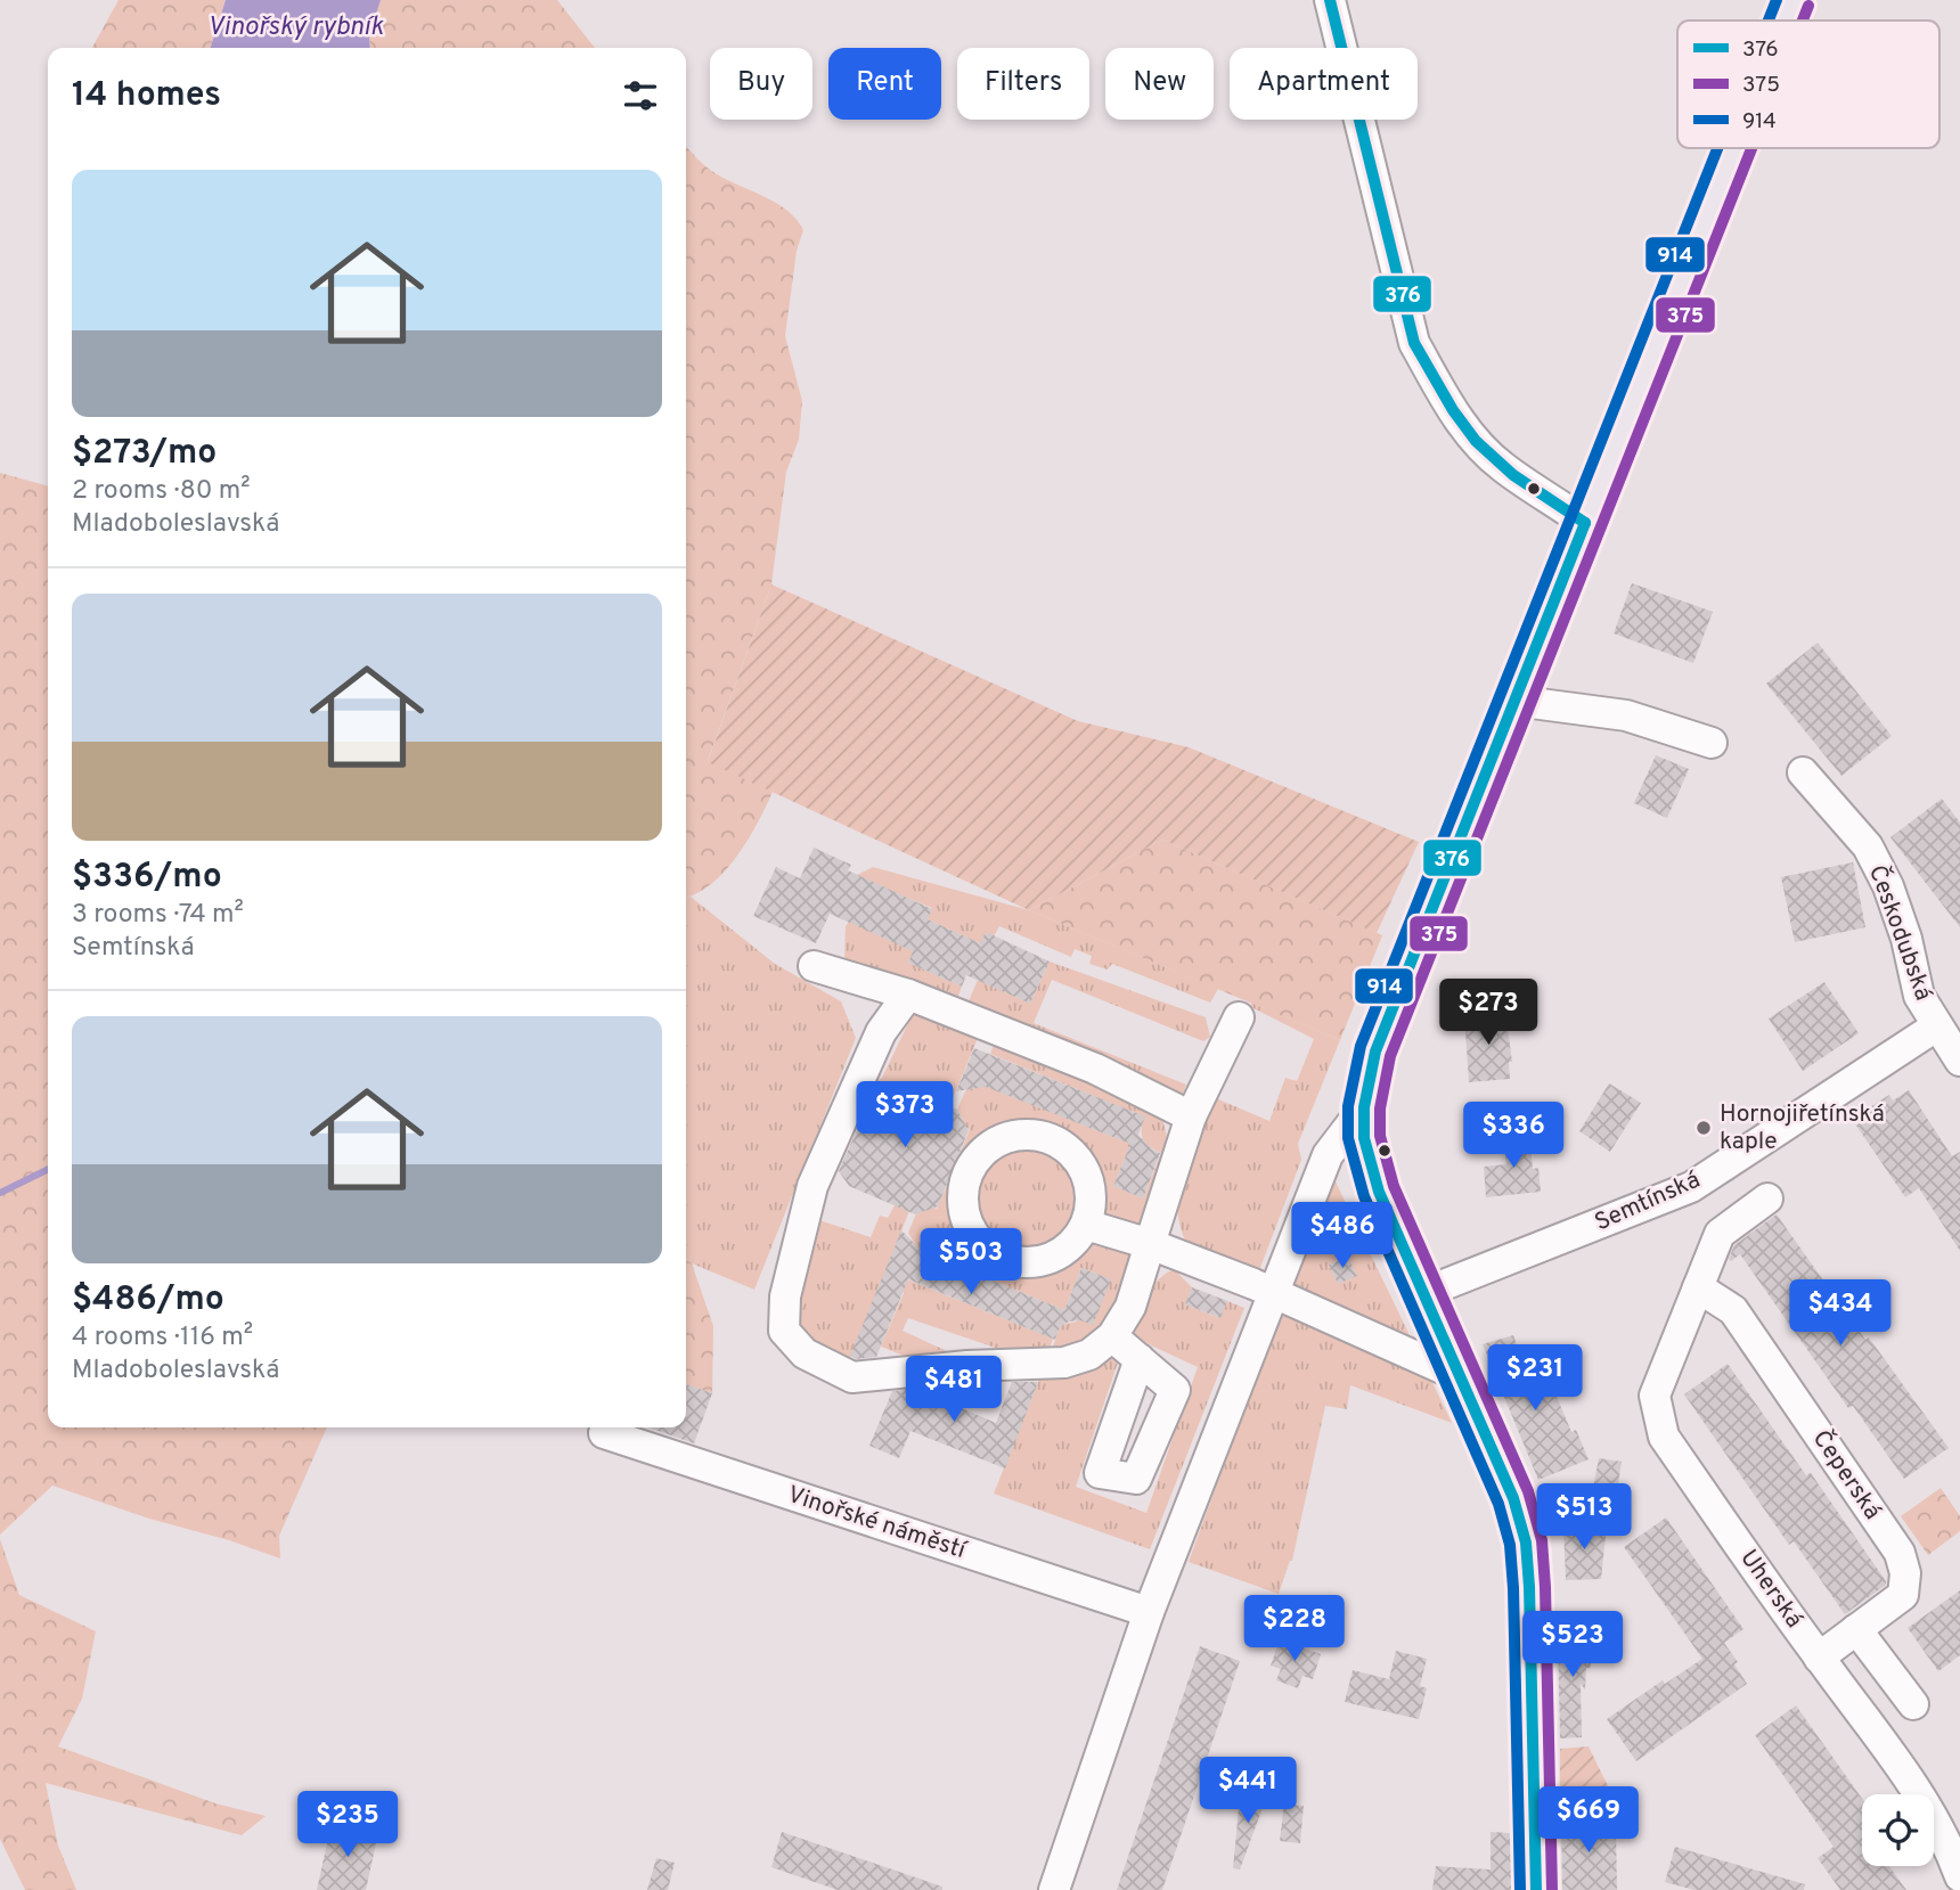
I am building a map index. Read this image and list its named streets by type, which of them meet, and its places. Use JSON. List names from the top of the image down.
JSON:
{
  "streets": {
    "street": [
      "Českodubská",
      "Semtínská",
      "Čeperská",
      "Vinořské náměstí",
      "Uherská"
    ]
  },
  "crossings": [
    ["Českodubská", "Semtínská"],
    ["Čeperská", "Uherská"]
  ],
  "water": ["Vinořský rybník"],
  "places": ["Hornojiřetínská kaple"],
  "lines": ["transit line 376", "transit line 914", "transit line 375"],
  "legend": ["376", "375", "914"],
  "page": {
    "chip": [
      "Buy",
      "Rent",
      "Filters",
      "New",
      "Apartment"
    ],
    "heading": "14 homes",
    "list": [
      {
        "name": "$273/mo",
        "note": "2 rooms · 80 m² · Mladoboleslavská"
      },
      {
        "name": "$336/mo",
        "note": "3 rooms · 74 m² · Semtínská"
      },
      {
        "name": "$486/mo",
        "note": "4 rooms · 116 m² · Mladoboleslavská"
      }
    ],
    "price": [
      "$273",
      "$373",
      "$336",
      "$486",
      "$503",
      "$434",
      "$231",
      "$481",
      "$513",
      "$228",
      "$523",
      "$441",
      "$669",
      "$235"
    ]
  }
}
